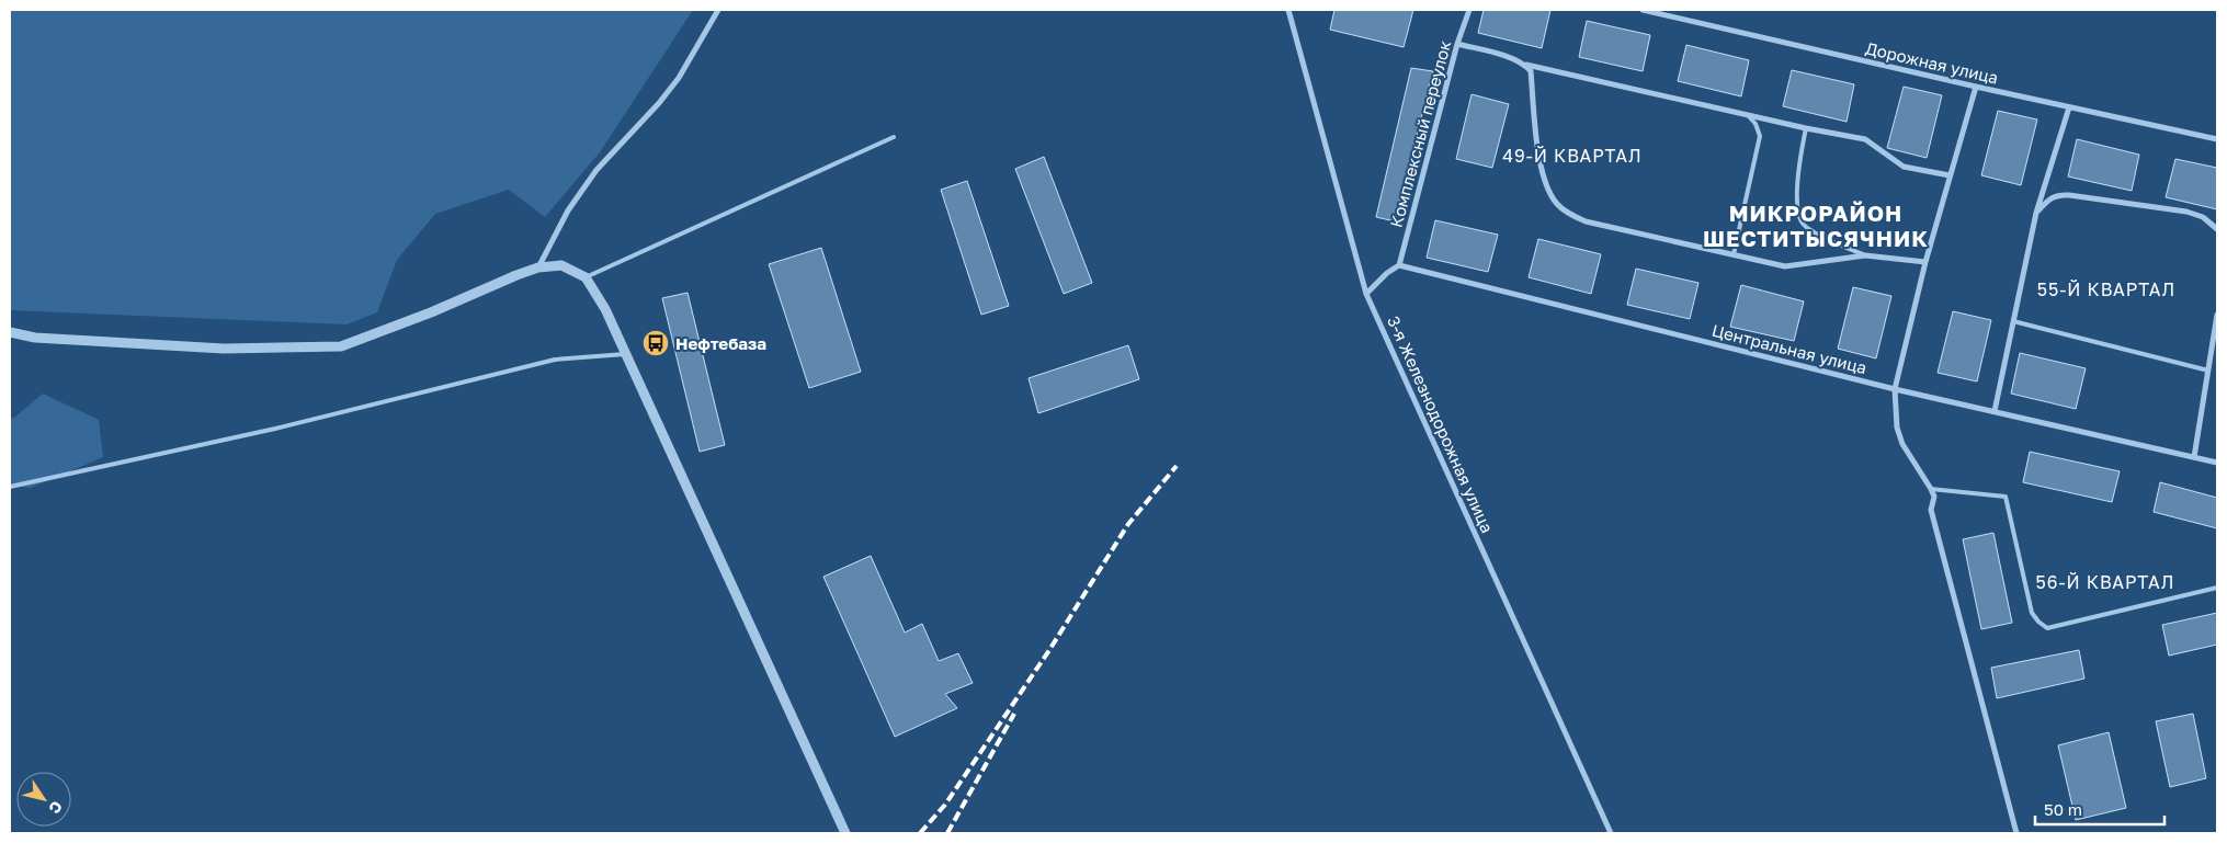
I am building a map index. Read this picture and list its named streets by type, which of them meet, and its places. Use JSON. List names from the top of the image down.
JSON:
{
  "streets": {
    "street": [
      "Дорожная улица",
      "Комплексный переулок",
      "Центральная улица",
      "3-я Железнодорожная улица"
    ]
  },
  "crossings": [
    ["Комплексный переулок", "Центральная улица"]
  ],
  "districts": [
    "49-Й КВАРТАЛ",
    "МИКРОРАЙОН ШЕСТИТЫСЯЧНИК",
    "55-Й КВАРТАЛ",
    "56-Й КВАРТАЛ"
  ],
  "places": {
    "bus stop": ["Нефтебаза"]
  },
  "scale_bar": "50 m",
  "north": "bottom right"
}
